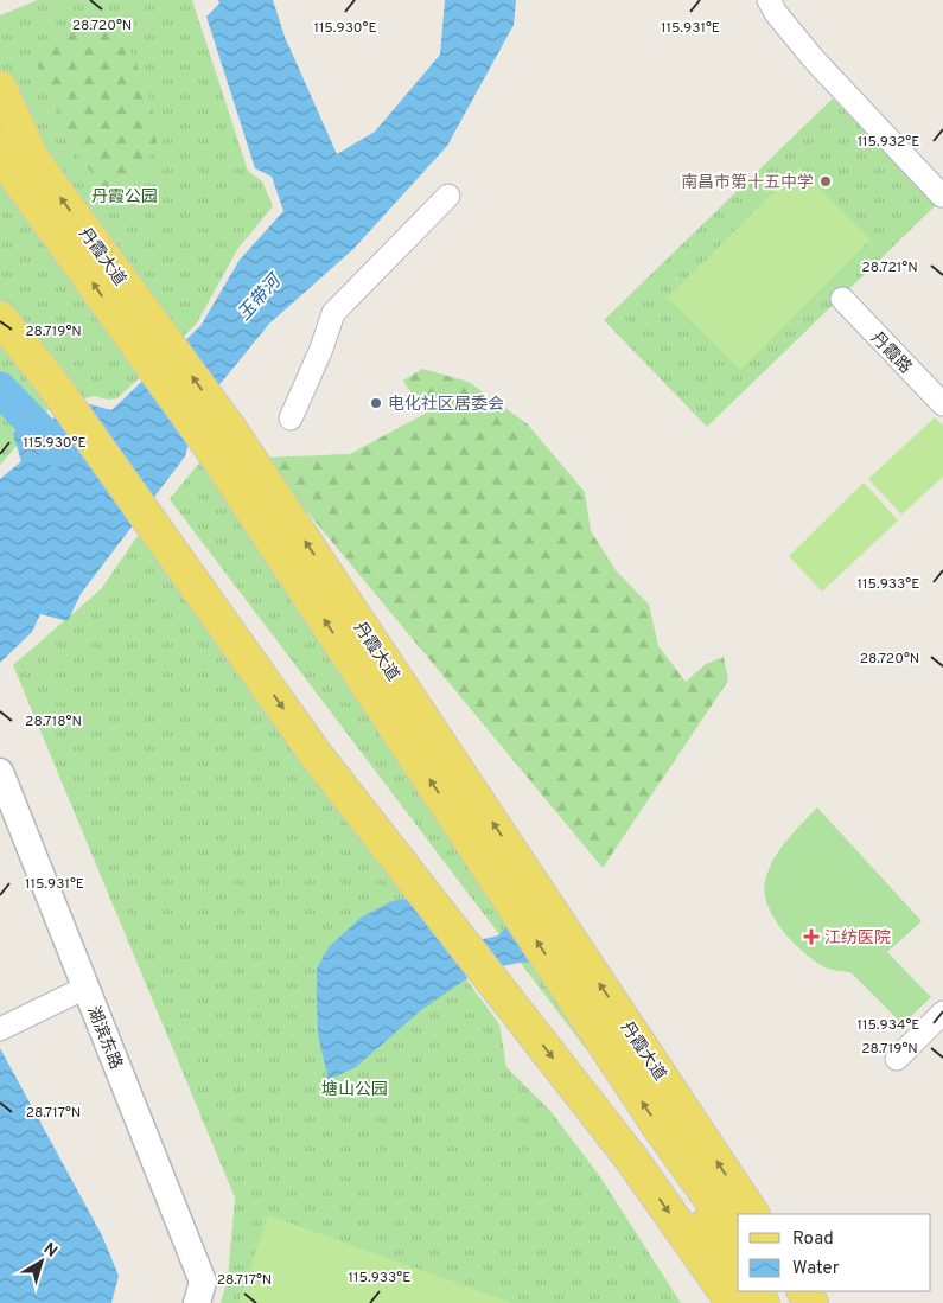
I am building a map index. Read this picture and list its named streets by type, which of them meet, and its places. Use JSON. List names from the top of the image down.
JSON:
{
  "streets": {
    "main road": ["丹霞大道"],
    "street": ["丹霞路", "湖滨东路"]
  },
  "water": ["玉带河"],
  "parks": ["丹霞公园", "塘山公园"],
  "places": {
    "other": ["南昌市第十五中学", "电化社区居委会"],
    "health": ["江纺医院"]
  },
  "legend": ["Road", "Water"],
  "north": "top right",
  "coordinates": [
    "28.720°N",
    "115.931°E",
    "115.930°E",
    "115.932°E",
    "28.721°N",
    "28.719°N",
    "115.933°E",
    "28.718°N",
    "115.934°E",
    "28.717°N"
  ]
}
